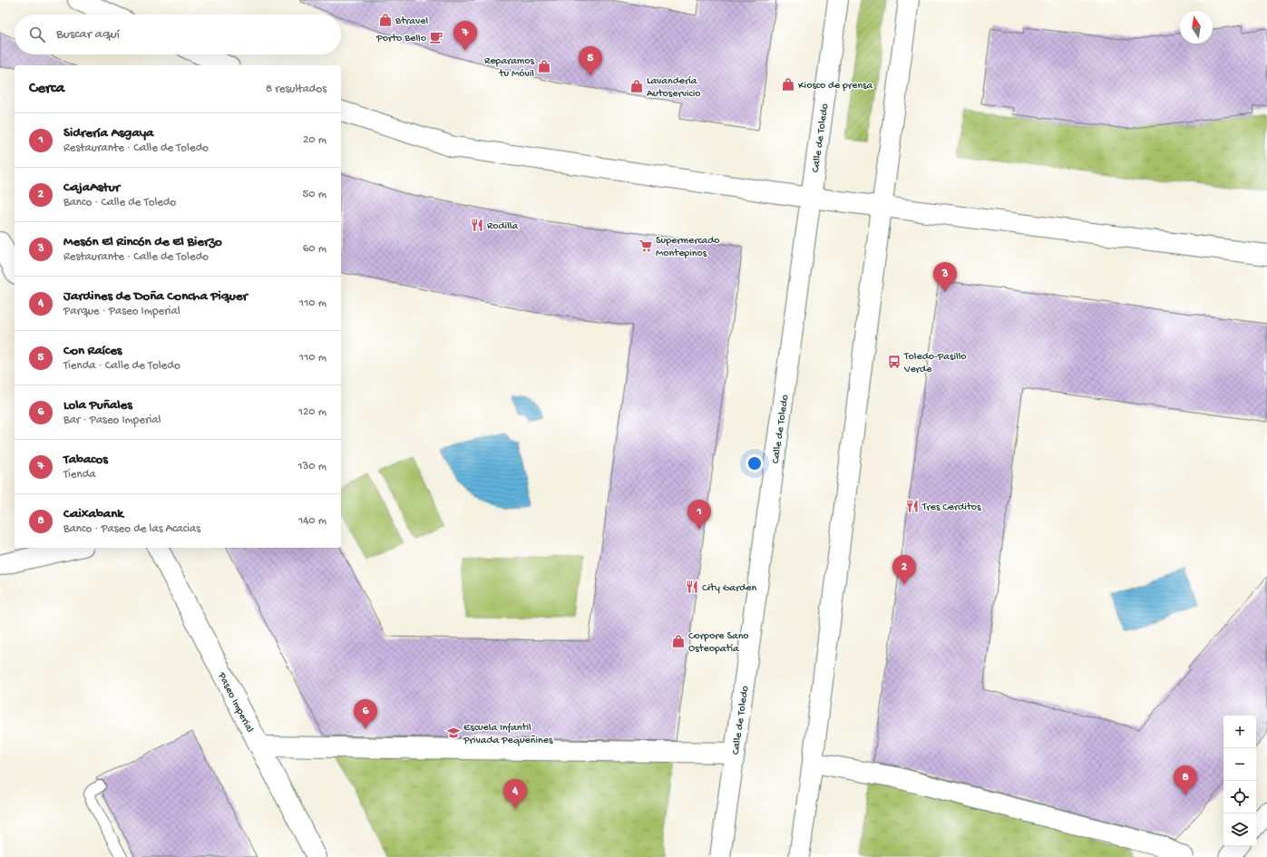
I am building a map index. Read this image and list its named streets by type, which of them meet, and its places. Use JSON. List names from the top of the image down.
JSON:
{
  "streets": {
    "main road": ["Calle de Toledo", "Paseo Imperial"]
  },
  "places": {
    "shop": [
      "Btravel",
      "Reparamos tu Móvil",
      "Kiosco de prensa",
      "Lavandería Autoservicio",
      "Corpore Sano Osteopatía"
    ],
    "cafe": ["Porto Bello"],
    "restaurant": ["Rodilla", "Tres Cerditos", "City Garden"],
    "supermarket": ["Supermercado Montepinos"],
    "bus stop": ["Toledo-Pasillo Verde"],
    "school or university": ["Escuela Infantil Privada Pequeñines"]
  },
  "north": "top",
  "page": {
    "search": "Buscar aquí",
    "pins": [
      "7",
      "5",
      "3",
      "1",
      "2",
      "6",
      "8",
      "4"
    ],
    "heading": ["Cerca", "8 resultados"],
    "list": [
      {
        "mark": "1",
        "name": "Sidrería Asgaya",
        "note": "Restaurante · Calle de Toledo",
        "value": "20 m"
      },
      {
        "mark": "2",
        "name": "CajaAstur",
        "note": "Banco · Calle de Toledo",
        "value": "50 m"
      },
      {
        "mark": "3",
        "name": "Mesón El Rincón de El Bierzo",
        "note": "Restaurante · Calle de Toledo",
        "value": "60 m"
      },
      {
        "mark": "4",
        "name": "Jardines de Doña Concha Piquer",
        "note": "Parque · Paseo Imperial",
        "value": "110 m"
      },
      {
        "mark": "5",
        "name": "Con Raíces",
        "note": "Tienda · Calle de Toledo",
        "value": "110 m"
      },
      {
        "mark": "6",
        "name": "Lola Puñales",
        "note": "Bar · Paseo Imperial",
        "value": "120 m"
      },
      {
        "mark": "7",
        "name": "Tabacos",
        "note": "Tienda",
        "value": "130 m"
      },
      {
        "mark": "8",
        "name": "Caixabank",
        "note": "Banco · Paseo de las Acacias",
        "value": "140 m"
      }
    ],
    "map_buttons": ["+", "−"]
  }
}
